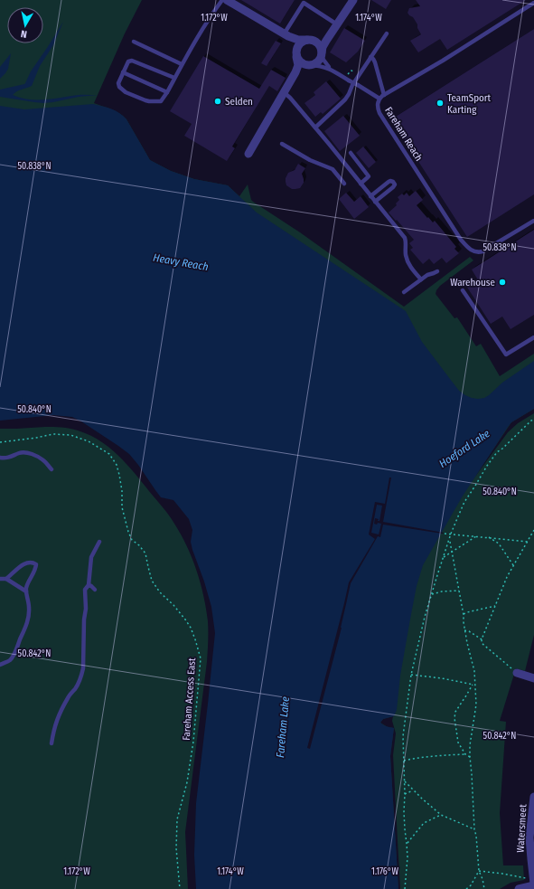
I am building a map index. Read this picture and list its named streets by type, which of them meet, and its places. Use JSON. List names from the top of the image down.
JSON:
{
  "streets": {
    "street": ["Watersmeet"],
    "lane": ["Fareham Reach"],
    "path": ["Fareham Access East"]
  },
  "water": ["Heavy Reach", "Hoeford Lake", "Fareham Lake"],
  "places": ["Selden", "TeamSport Karting", "Warehouse"],
  "north": "bottom",
  "coordinates": [
    "1.172°W",
    "1.174°W",
    "50.838°N",
    "50.840°N",
    "50.842°N",
    "1.176°W"
  ]
}
